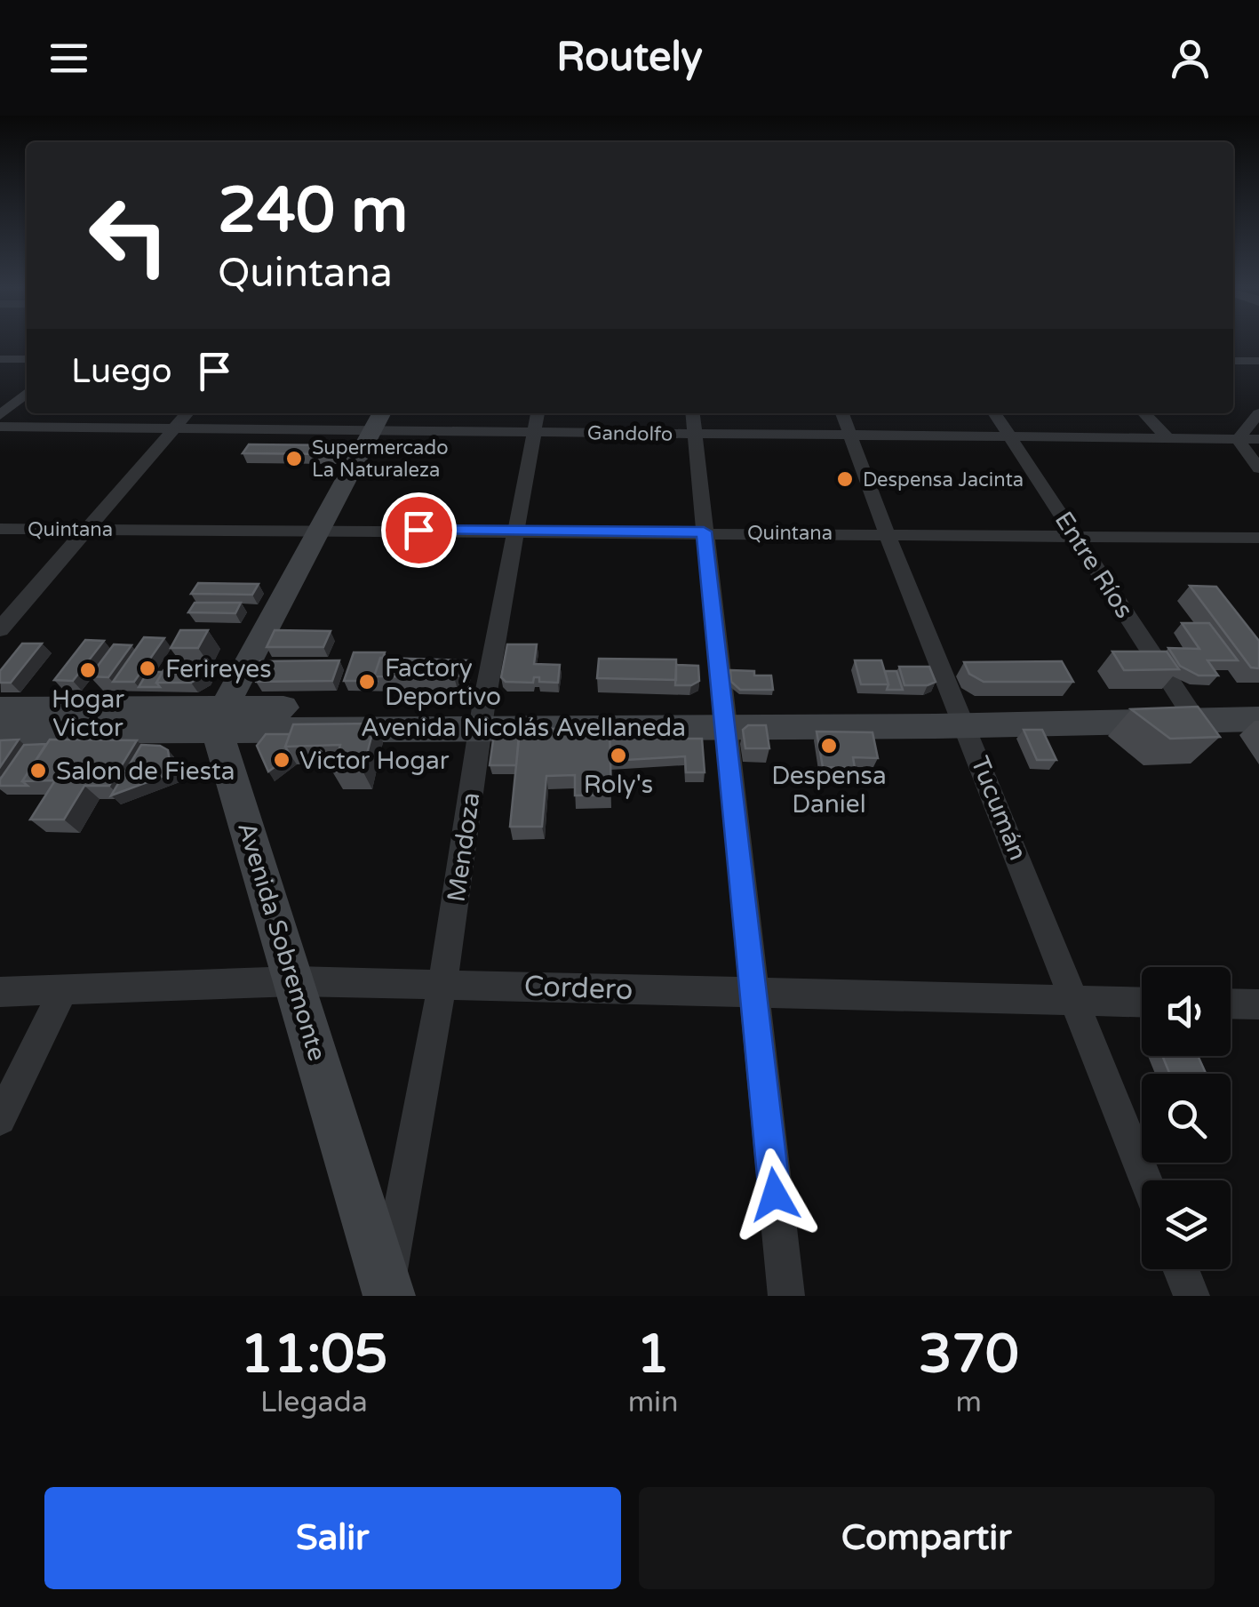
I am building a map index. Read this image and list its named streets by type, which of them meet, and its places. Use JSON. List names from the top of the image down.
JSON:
{
  "streets": {
    "main road": ["Avenida Nicolás Avellaneda", "Avenida Sobremonte"],
    "street": [
      "Gandolfo",
      "Quintana",
      "Entre Ríos",
      "Tucumán",
      "Mendoza",
      "Cordero"
    ]
  },
  "crossings": [
    ["Gandolfo", "Entre Ríos"],
    ["Gandolfo", "Tucumán"],
    ["Gandolfo", "Mendoza"],
    ["Quintana", "Entre Ríos"],
    ["Quintana", "Tucumán"],
    ["Quintana", "Mendoza"],
    ["Entre Ríos", "Avenida Nicolás Avellaneda"],
    ["Avenida Nicolás Avellaneda", "Tucumán"],
    ["Avenida Nicolás Avellaneda", "Mendoza"],
    ["Avenida Nicolás Avellaneda", "Avenida Sobremonte"],
    ["Tucumán", "Cordero"],
    ["Mendoza", "Avenida Sobremonte"],
    ["Mendoza", "Cordero"],
    ["Avenida Sobremonte", "Cordero"]
  ],
  "places": [
    "Supermercado La Naturaleza",
    "Despensa Jacinta",
    "Ferireyes",
    "Hogar Victor",
    "Factory Deportivo",
    "Despensa Daniel",
    "Roly's",
    "Victor Hogar",
    "Salon de Fiesta"
  ],
  "page": {
    "header": "Routely",
    "turn": ["240 m", "Quintana"],
    "then": "Luego",
    "eta": [
      "11:05",
      "Llegada",
      "1",
      "min",
      "370",
      "m"
    ],
    "buttons": ["Salir", "Compartir"]
  }
}
